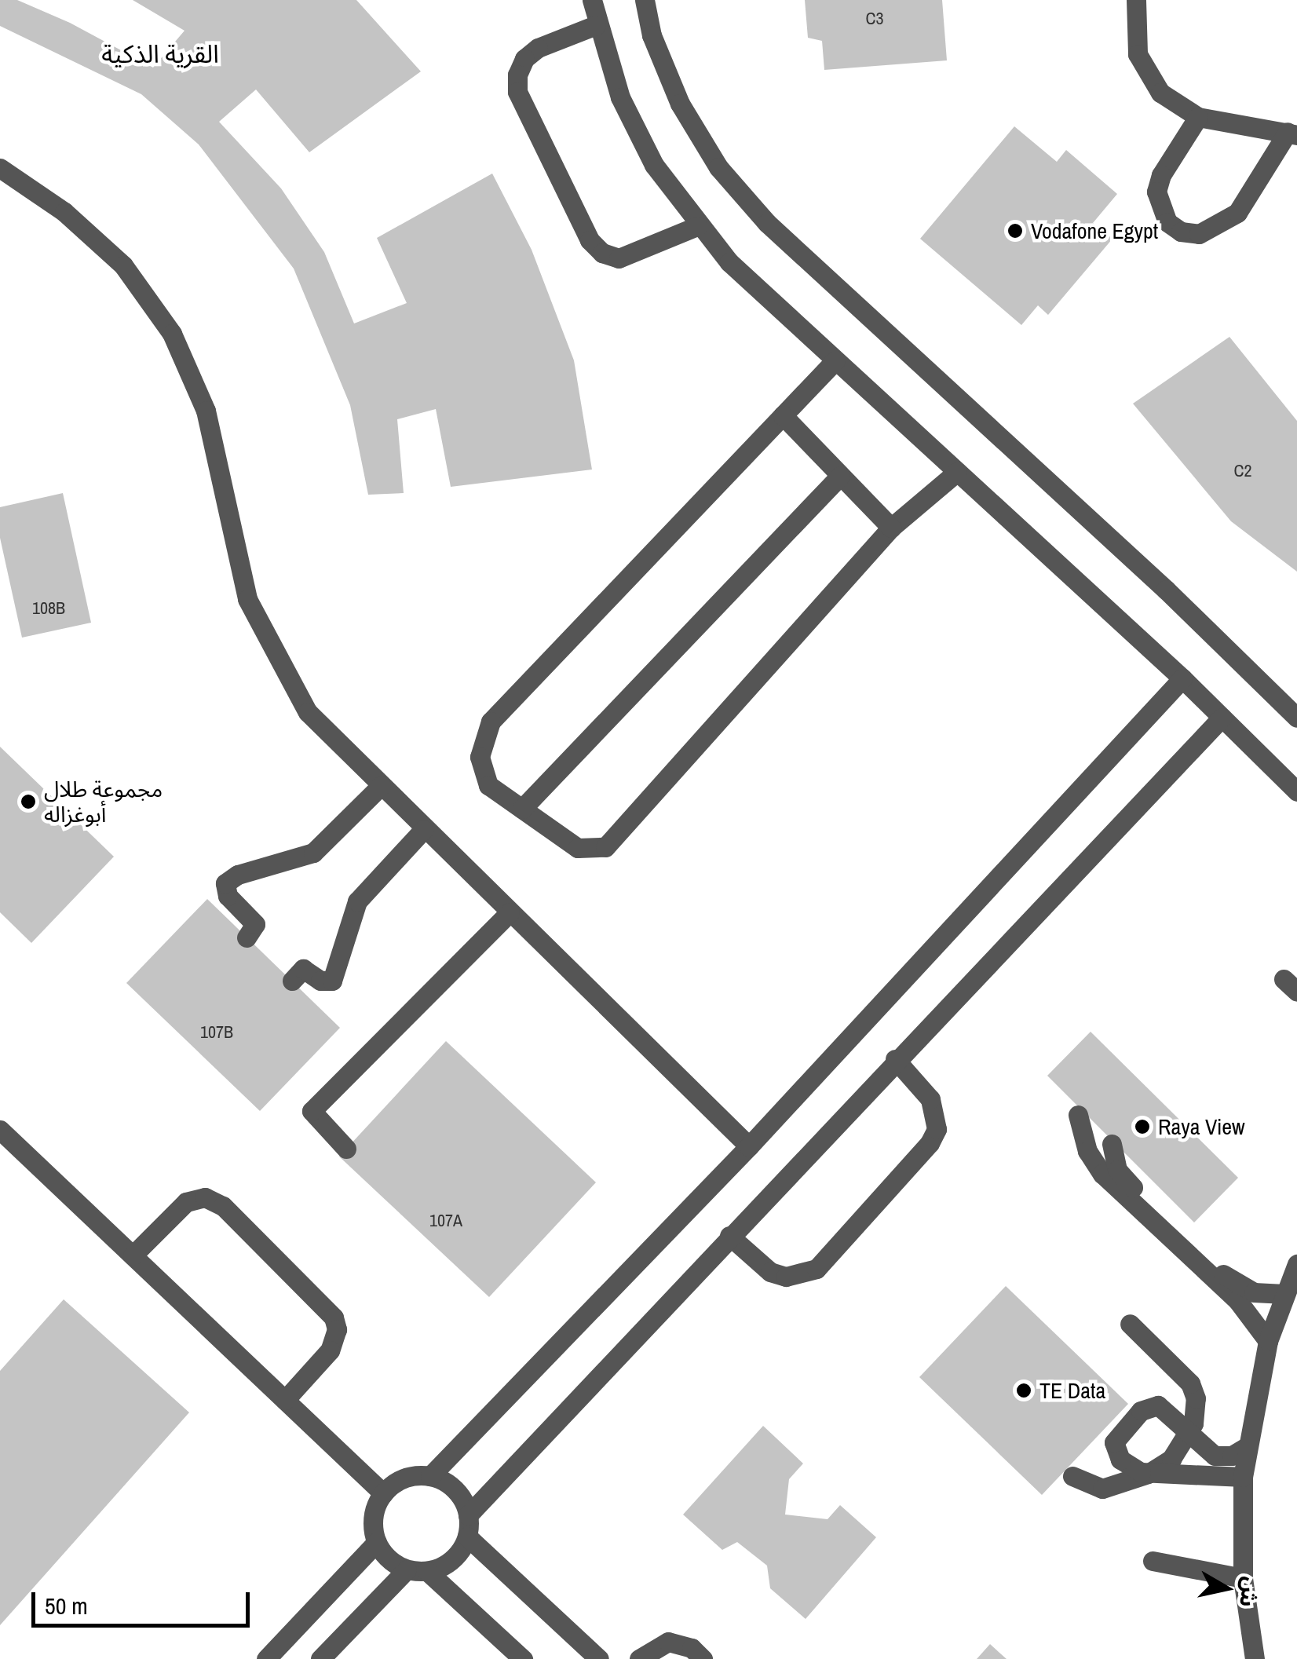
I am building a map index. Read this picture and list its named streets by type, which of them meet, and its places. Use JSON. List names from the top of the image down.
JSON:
{
  "districts": ["القرية الذكية"],
  "places": [
    "Vodafone Egypt",
    "مجموعة طلال أبوغزاله",
    "Raya View",
    "TE Data"
  ],
  "house_numbers": [
    "C3",
    "C2",
    "108B",
    "107B",
    "107A"
  ],
  "scale_bar": "50 m",
  "north": "right"
}
